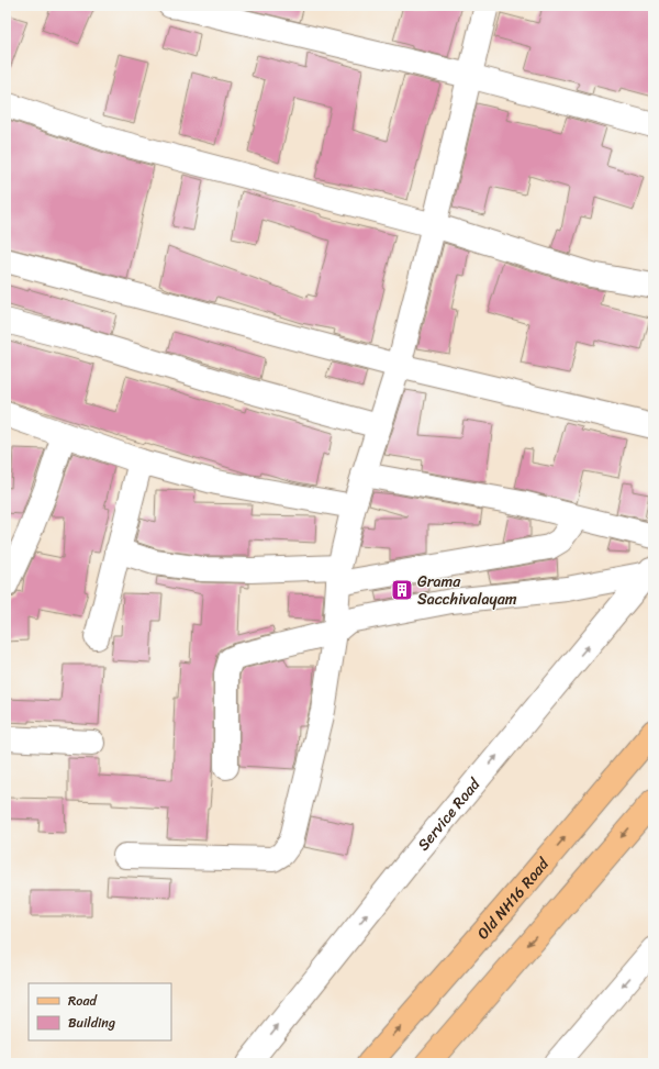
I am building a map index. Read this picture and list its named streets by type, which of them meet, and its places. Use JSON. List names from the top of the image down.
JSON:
{
  "streets": {
    "main road": ["Old NH16 Road"],
    "street": ["Service Road"]
  },
  "one_way": ["Service Road"],
  "places": {
    "building": ["Grama Sacchivalayam"]
  },
  "legend": ["Road", "Building"]
}
